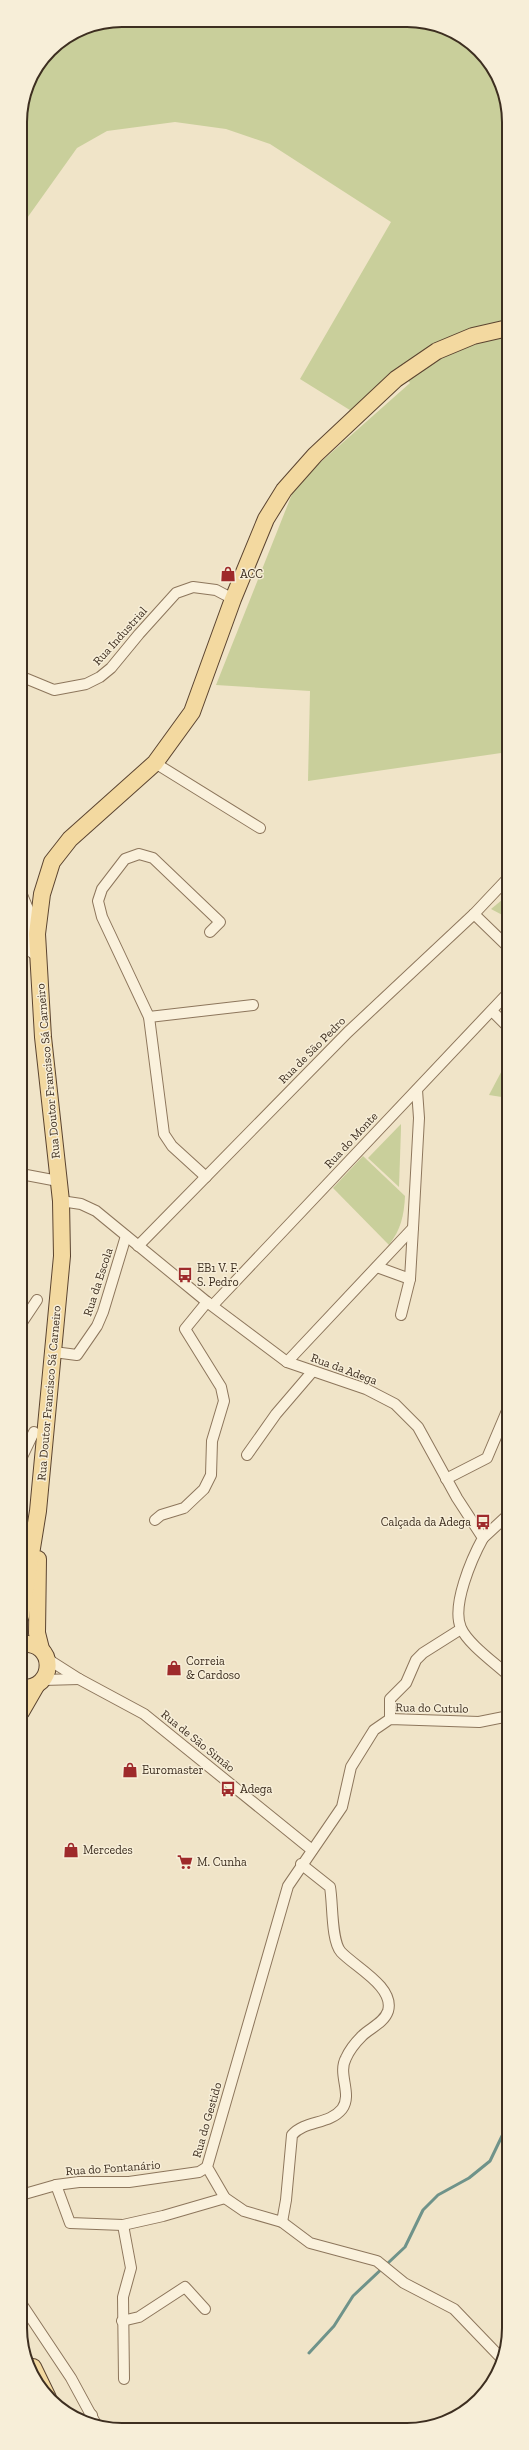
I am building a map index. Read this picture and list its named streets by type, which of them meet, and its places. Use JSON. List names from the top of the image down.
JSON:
{
  "streets": {
    "main road": ["Rua Doutor Francisco Sá Carneiro"],
    "street": [
      "Rua Industrial",
      "Rua de São Pedro",
      "Rua do Monte",
      "Rua da Escola",
      "Rua da Adega",
      "Rua do Cutulo",
      "Rua de São Simão",
      "Rua do Gestido",
      "Rua do Fontanário"
    ]
  },
  "crossings": [
    ["Rua Industrial", "Rua Doutor Francisco Sá Carneiro"],
    ["Rua de São Pedro", "Rua da Adega"],
    ["Rua Doutor Francisco Sá Carneiro", "Rua da Escola"],
    ["Rua Doutor Francisco Sá Carneiro", "Rua da Adega"],
    ["Rua Doutor Francisco Sá Carneiro", "Rua de São Simão"],
    ["Rua do Monte", "Rua da Adega"],
    ["Rua da Escola", "Rua da Adega"],
    ["Rua do Cutulo", "Rua de São Simão"],
    ["Rua do Cutulo", "Rua do Gestido"],
    ["Rua de São Simão", "Rua do Gestido"],
    ["Rua do Gestido", "Rua do Fontanário"]
  ],
  "places": {
    "shop": [
      "ACC",
      "Correia & Cardoso",
      "Euromaster",
      "Mercedes"
    ],
    "bus stop": ["EB1 V. F. S. Pedro", "Calçada da Adega", "Adega"],
    "supermarket": ["M. Cunha"]
  }
}
